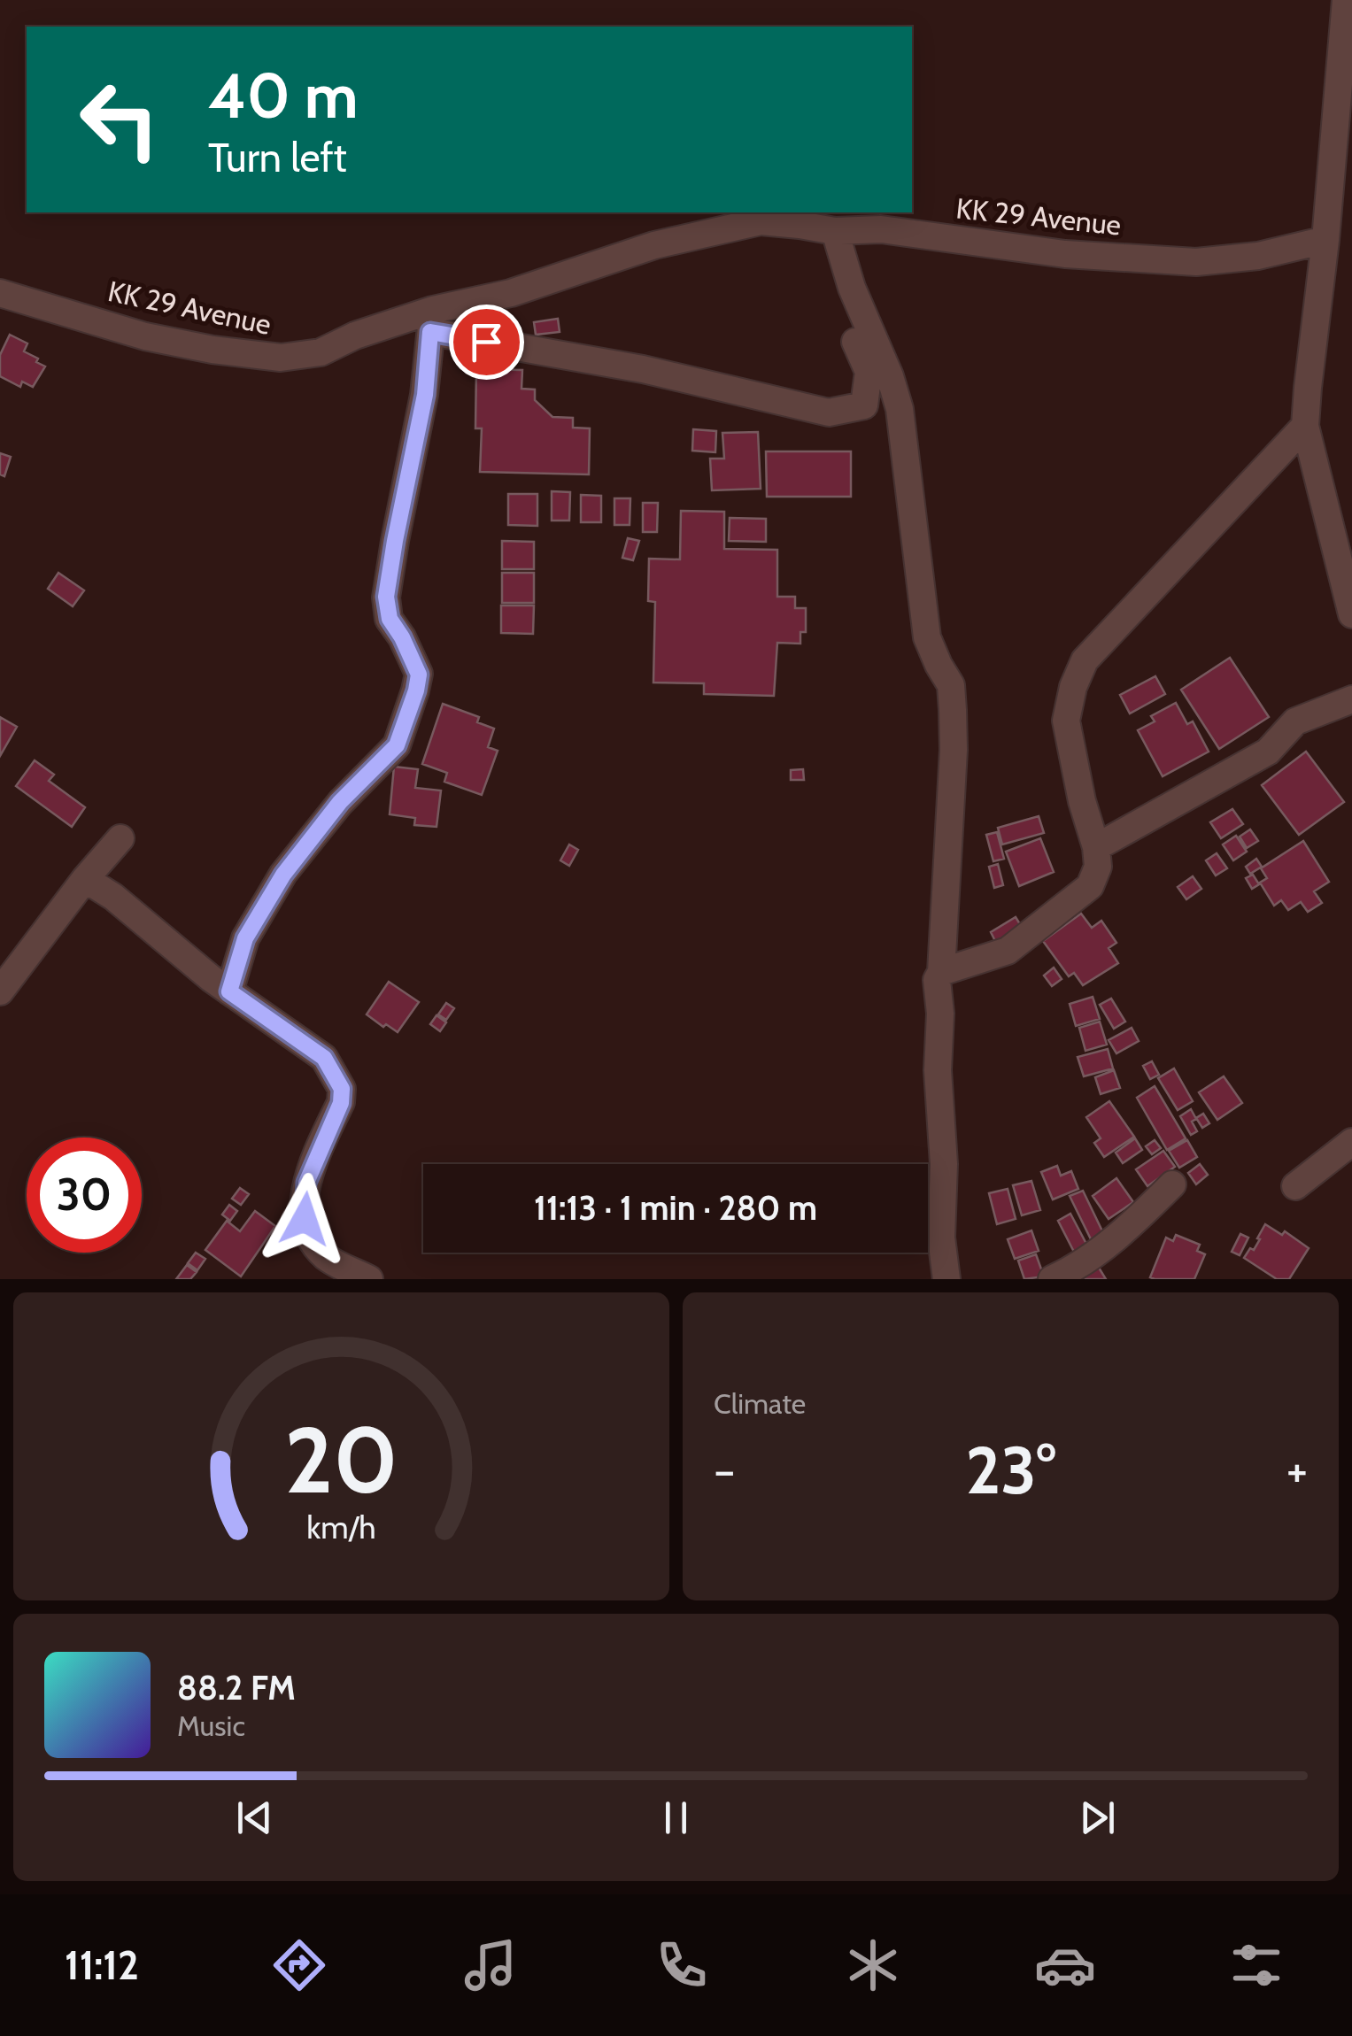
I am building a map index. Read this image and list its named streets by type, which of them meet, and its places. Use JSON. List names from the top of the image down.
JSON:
{
  "streets": {
    "street": ["KK 29 Avenue"]
  },
  "page": {
    "turn": ["40 m", "Turn left"],
    "limit": "30",
    "trip": "11:13 · 1 min · 280 m",
    "tile": "Climate",
    "heat": ["−", "23°", "+"],
    "song": ["88.2 FM", "Music"],
    "tabs": "11:12",
    "gauge": ["20", "km/h"]
  }
}
